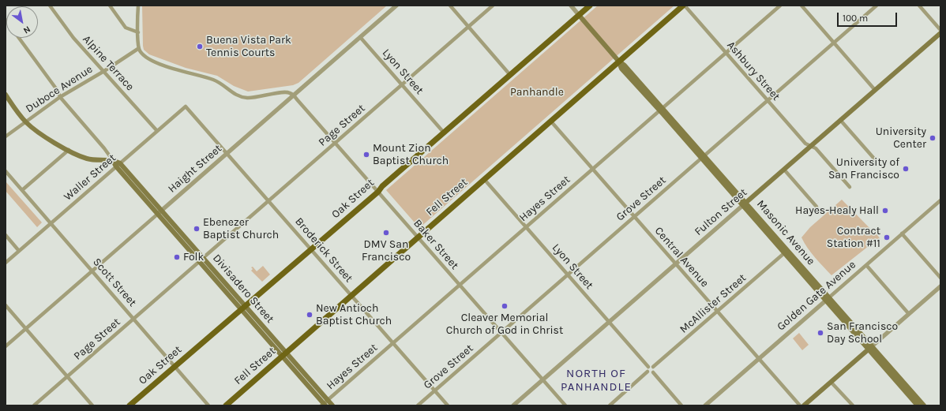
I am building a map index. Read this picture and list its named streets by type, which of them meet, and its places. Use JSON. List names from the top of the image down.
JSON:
{
  "streets": {
    "main road": [
      "Fell Street",
      "Oak Street",
      "Fulton Street",
      "Masonic Avenue",
      "Divisadero Street"
    ],
    "street": [
      "Alpine Terrace",
      "Ashbury Street",
      "Lyon Street",
      "Duboce Avenue",
      "Page Street",
      "Haight Street",
      "Waller Street",
      "Hayes Street",
      "Grove Street",
      "Baker Street",
      "Broderick Street",
      "Central Avenue",
      "Scott Street",
      "Golden Gate Avenue",
      "McAllister Street"
    ]
  },
  "crossings": [
    ["Alpine Terrace", "Duboce Avenue"],
    ["Alpine Terrace", "Waller Street"],
    ["Ashbury Street", "Fell Street"],
    ["Ashbury Street", "Hayes Street"],
    ["Ashbury Street", "Grove Street"],
    ["Ashbury Street", "Fulton Street"],
    ["Lyon Street", "Page Street"],
    ["Lyon Street", "Haight Street"],
    ["Lyon Street", "Fell Street"],
    ["Lyon Street", "Oak Street"],
    ["Lyon Street", "Hayes Street"],
    ["Lyon Street", "Grove Street"],
    ["Lyon Street", "Fulton Street"],
    ["Duboce Avenue", "Divisadero Street"],
    ["Page Street", "Baker Street"],
    ["Page Street", "Broderick Street"],
    ["Page Street", "Scott Street"],
    ["Page Street", "Divisadero Street"],
    ["Haight Street", "Baker Street"],
    ["Haight Street", "Broderick Street"],
    ["Haight Street", "Scott Street"],
    ["Haight Street", "Divisadero Street"],
    ["Waller Street", "Broderick Street"],
    ["Waller Street", "Scott Street"],
    ["Waller Street", "Divisadero Street"],
    ["Fell Street", "Masonic Avenue"],
    ["Fell Street", "Baker Street"],
    ["Fell Street", "Broderick Street"],
    ["Fell Street", "Central Avenue"],
    ["Fell Street", "Divisadero Street"],
    ["Oak Street", "Masonic Avenue"],
    ["Oak Street", "Baker Street"],
    ["Oak Street", "Broderick Street"],
    ["Oak Street", "Scott Street"],
    ["Oak Street", "Divisadero Street"],
    ["Hayes Street", "Masonic Avenue"],
    ["Hayes Street", "Baker Street"],
    ["Hayes Street", "Broderick Street"],
    ["Hayes Street", "Central Avenue"],
    ["Hayes Street", "Divisadero Street"],
    ["Grove Street", "Masonic Avenue"],
    ["Grove Street", "Baker Street"],
    ["Grove Street", "Broderick Street"],
    ["Grove Street", "Central Avenue"],
    ["Fulton Street", "Masonic Avenue"],
    ["Fulton Street", "Baker Street"],
    ["Fulton Street", "Central Avenue"],
    ["Masonic Avenue", "Golden Gate Avenue"],
    ["Masonic Avenue", "McAllister Street"],
    ["Central Avenue", "Golden Gate Avenue"],
    ["Central Avenue", "McAllister Street"]
  ],
  "districts": ["NORTH OF PANHANDLE"],
  "parks": ["Panhandle"],
  "places": [
    "Buena Vista Park Tennis Courts",
    "University Center",
    "Mount Zion Baptist Church",
    "University of San Francisco",
    "Hayes-Healy Hall",
    "Ebenezer Baptist Church",
    "DMV San Francisco",
    "Contract Station #11",
    "Folk",
    "Cleaver Memorial Church of God in Christ",
    "New Antioch Baptist Church",
    "San Francisco Day School"
  ],
  "scale_bar": "100 m",
  "north": "bottom right"
}
